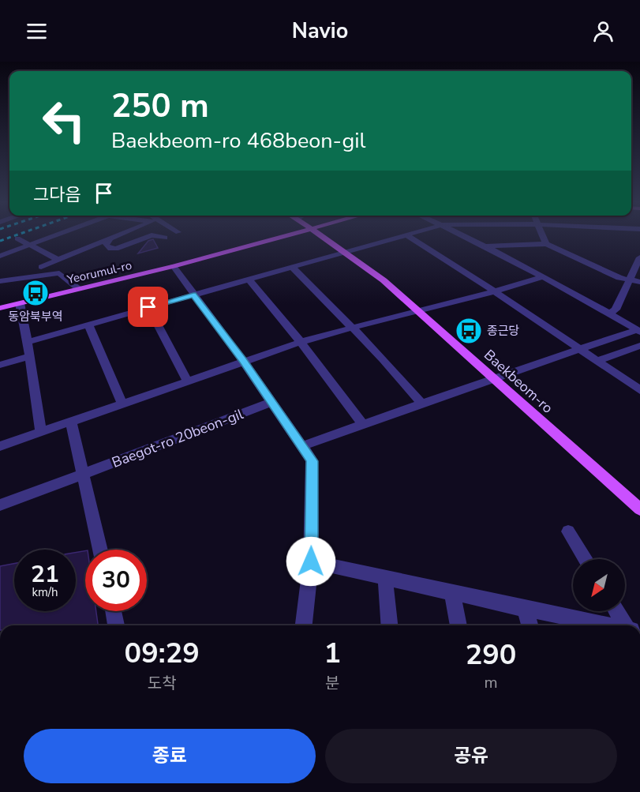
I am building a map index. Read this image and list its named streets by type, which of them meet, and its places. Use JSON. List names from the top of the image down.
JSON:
{
  "streets": {
    "main road": ["Yeorumul-ro", "Baekbeom-ro"],
    "street": ["Baegot-ro 20beon-gil"]
  },
  "places": {
    "bus stop": ["동암북부역", "종근당"]
  },
  "north": "bottom left",
  "page": {
    "header": "Navio",
    "turn": ["250 m", "Baekbeom-ro 468beon-gil"],
    "then": "그다음",
    "speed": "21 km/h",
    "limit": "30",
    "eta": [
      "09:29",
      "도착",
      "1",
      "분",
      "290",
      "m"
    ],
    "buttons": ["종료", "공유"]
  }
}
